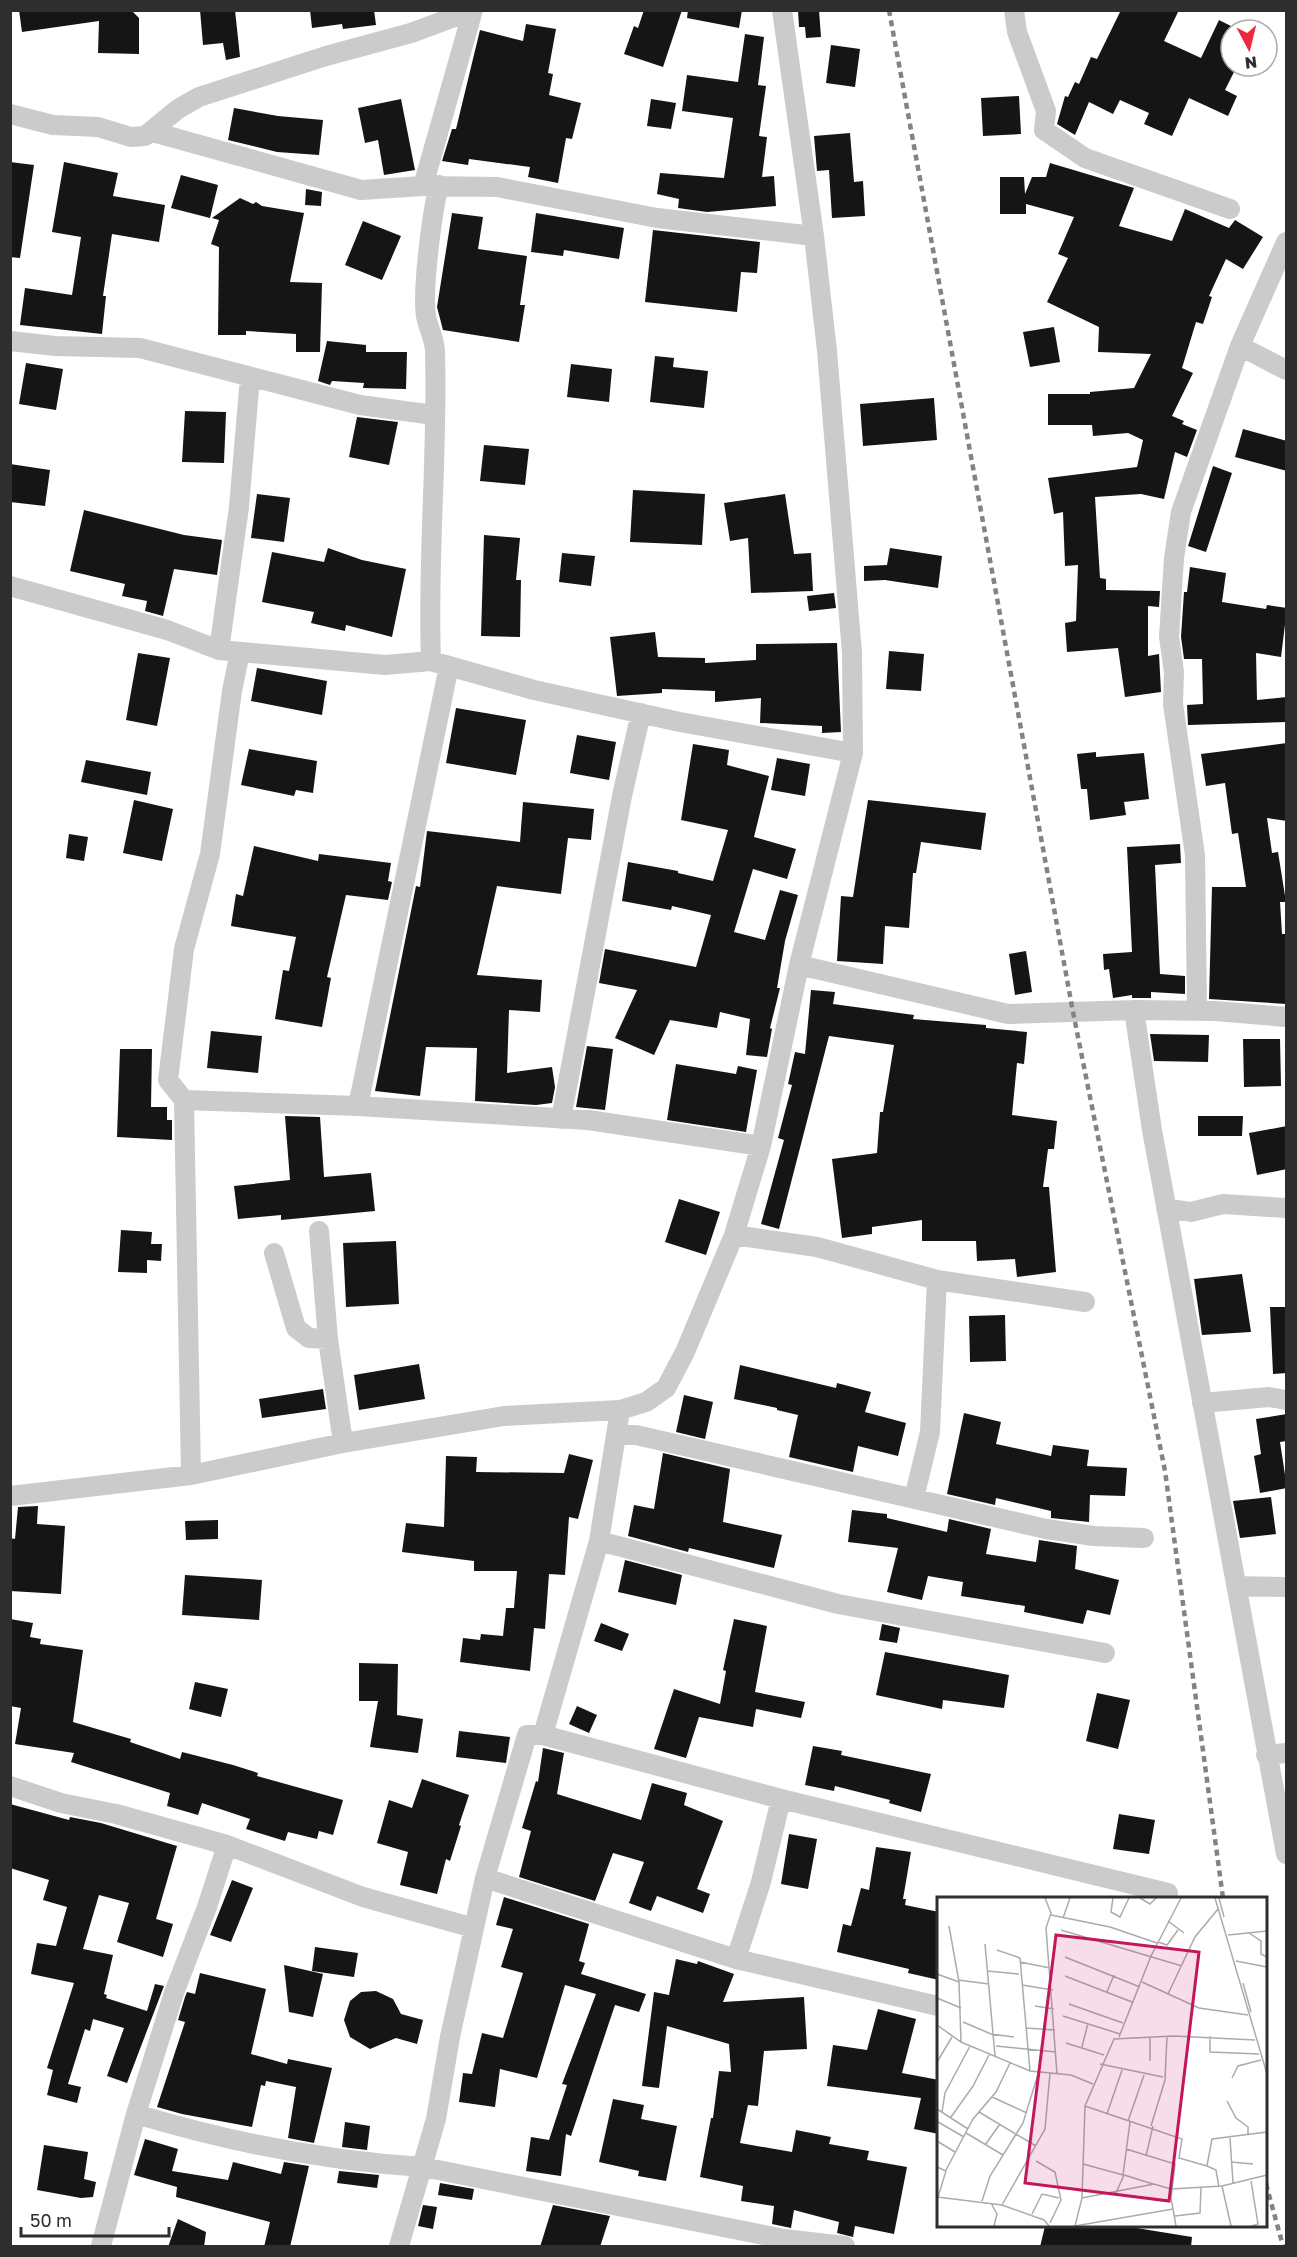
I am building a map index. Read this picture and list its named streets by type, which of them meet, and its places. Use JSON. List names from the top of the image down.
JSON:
{
  "scale_bar": "50 m",
  "north": "bottom"
}
